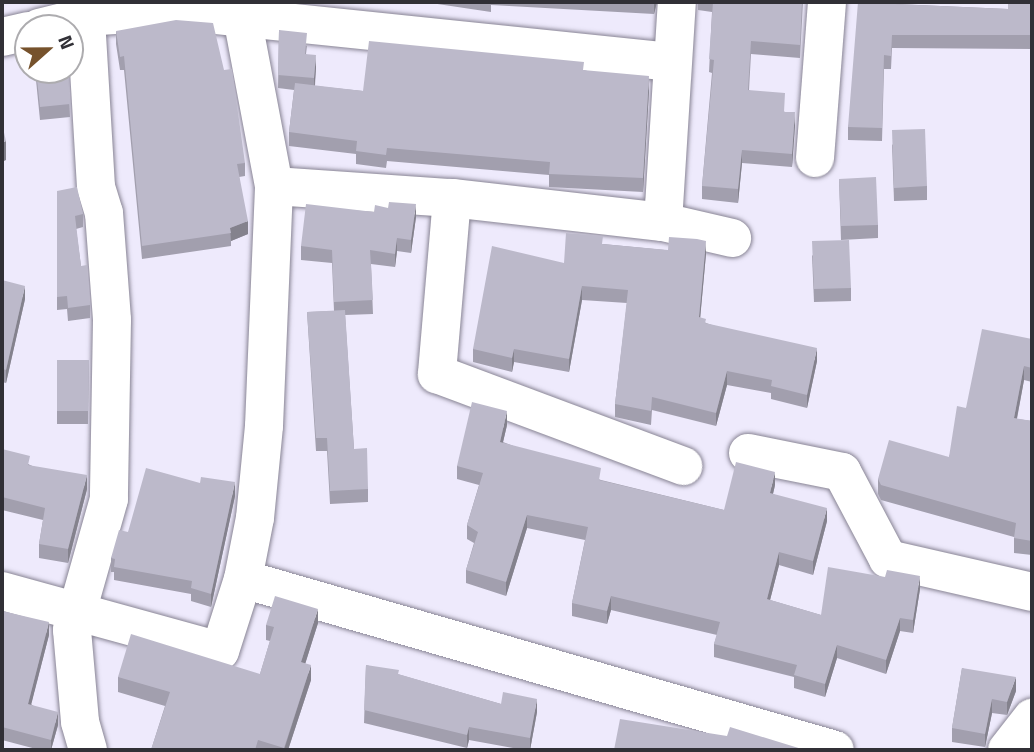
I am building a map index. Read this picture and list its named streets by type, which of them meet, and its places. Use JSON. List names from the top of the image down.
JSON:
{
  "north": "right"
}
